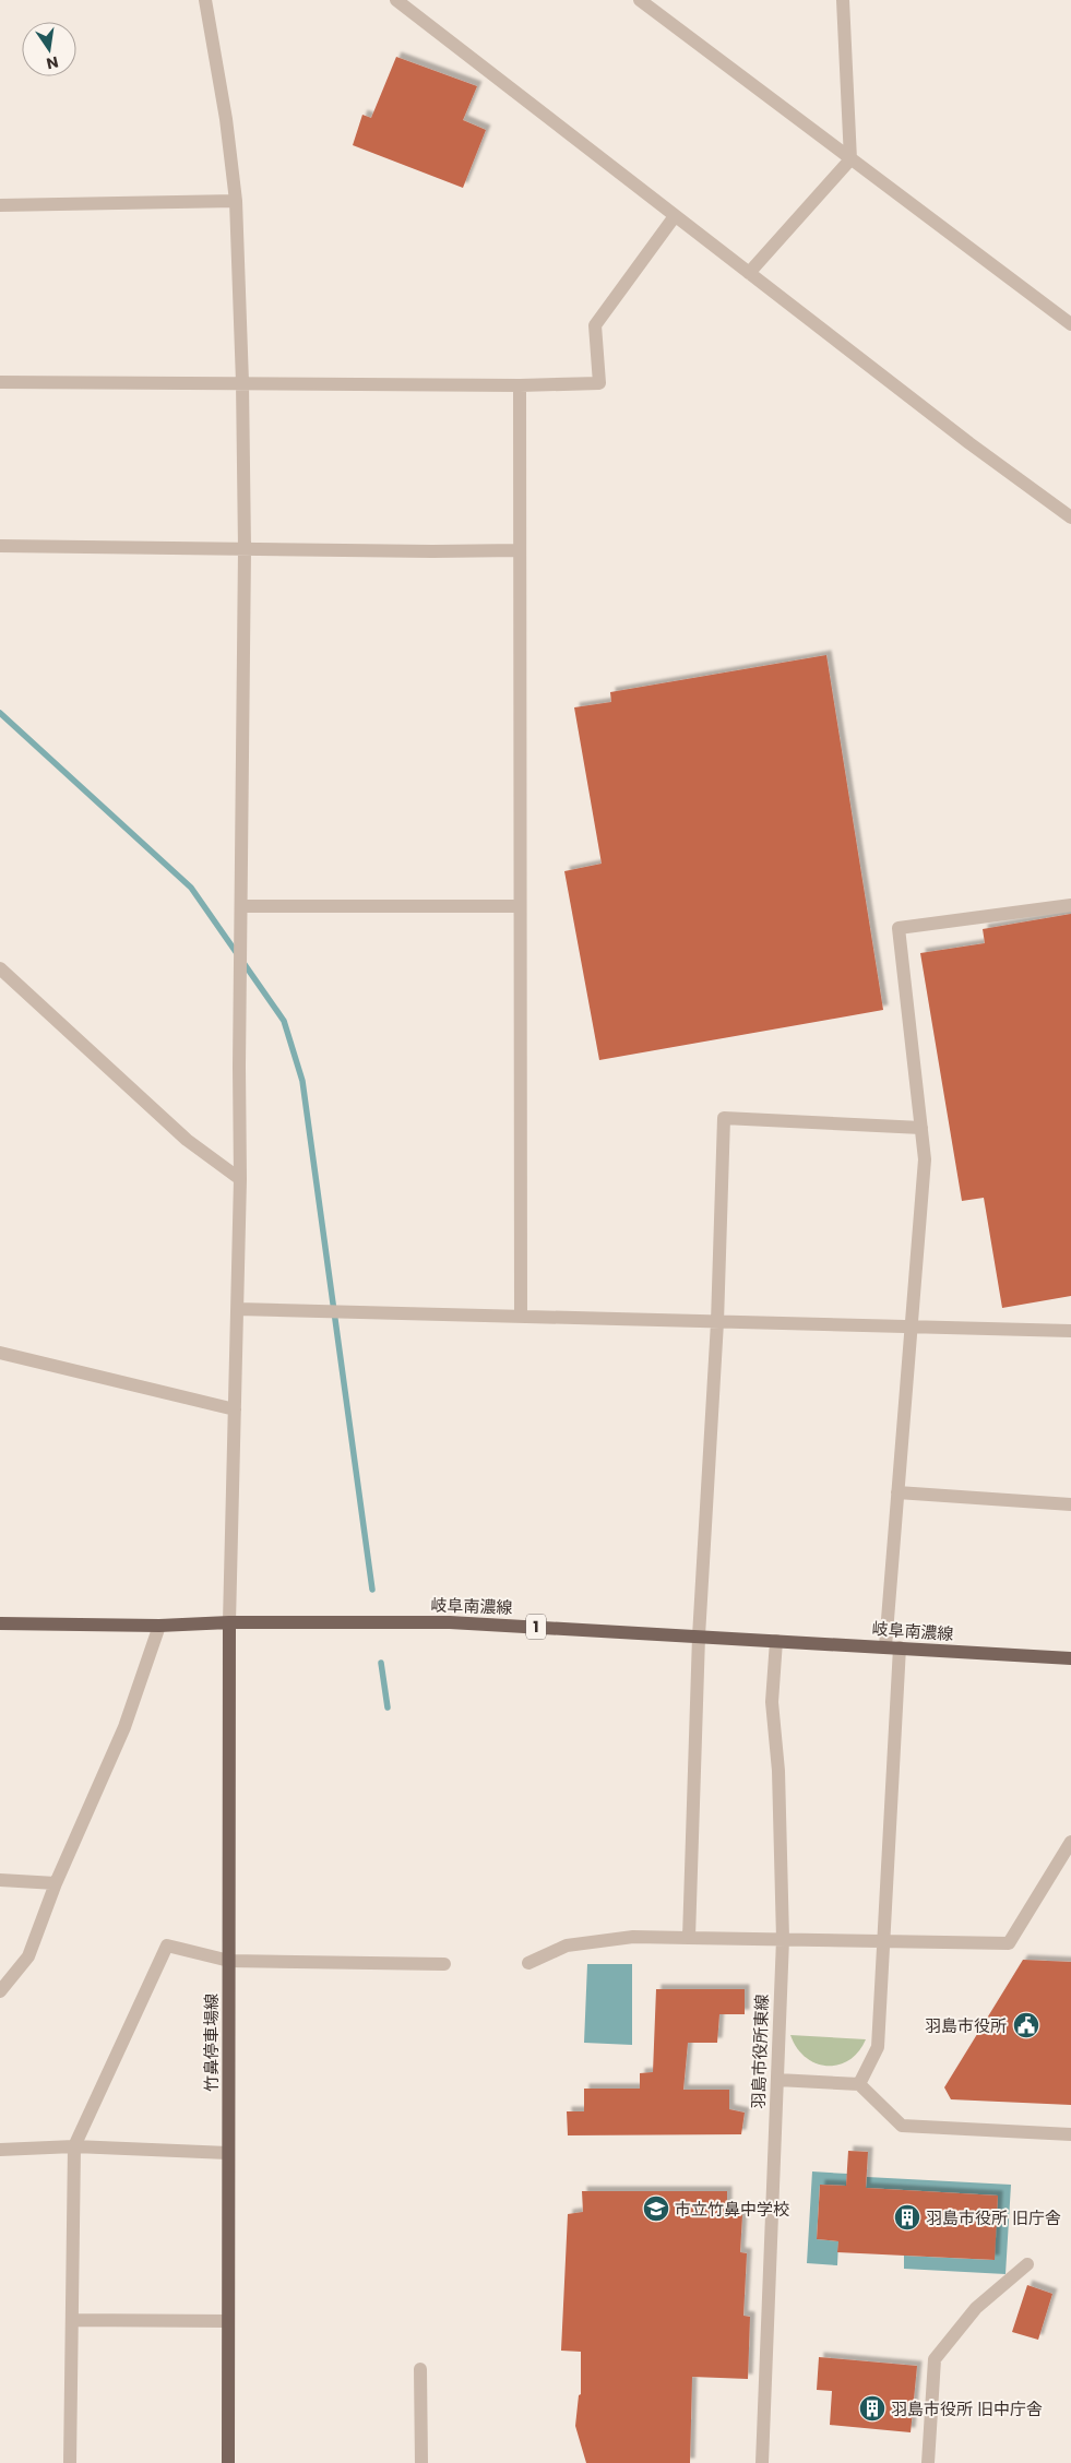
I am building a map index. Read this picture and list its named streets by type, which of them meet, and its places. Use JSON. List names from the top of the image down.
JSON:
{
  "streets": {
    "main road": ["岐阜南濃線", "1", "竹鼻停車場線"],
    "street": ["羽島市役所東線"]
  },
  "crossings": [
    ["岐阜南濃線", "竹鼻停車場線"],
    ["岐阜南濃線", "羽島市役所東線"]
  ],
  "places": {
    "public building": ["羽島市役所"],
    "school or university": ["市立竹鼻中学校"],
    "building": ["羽島市役所 旧庁舎", "羽島市役所 旧中庁舎"]
  },
  "north": "bottom"
}
